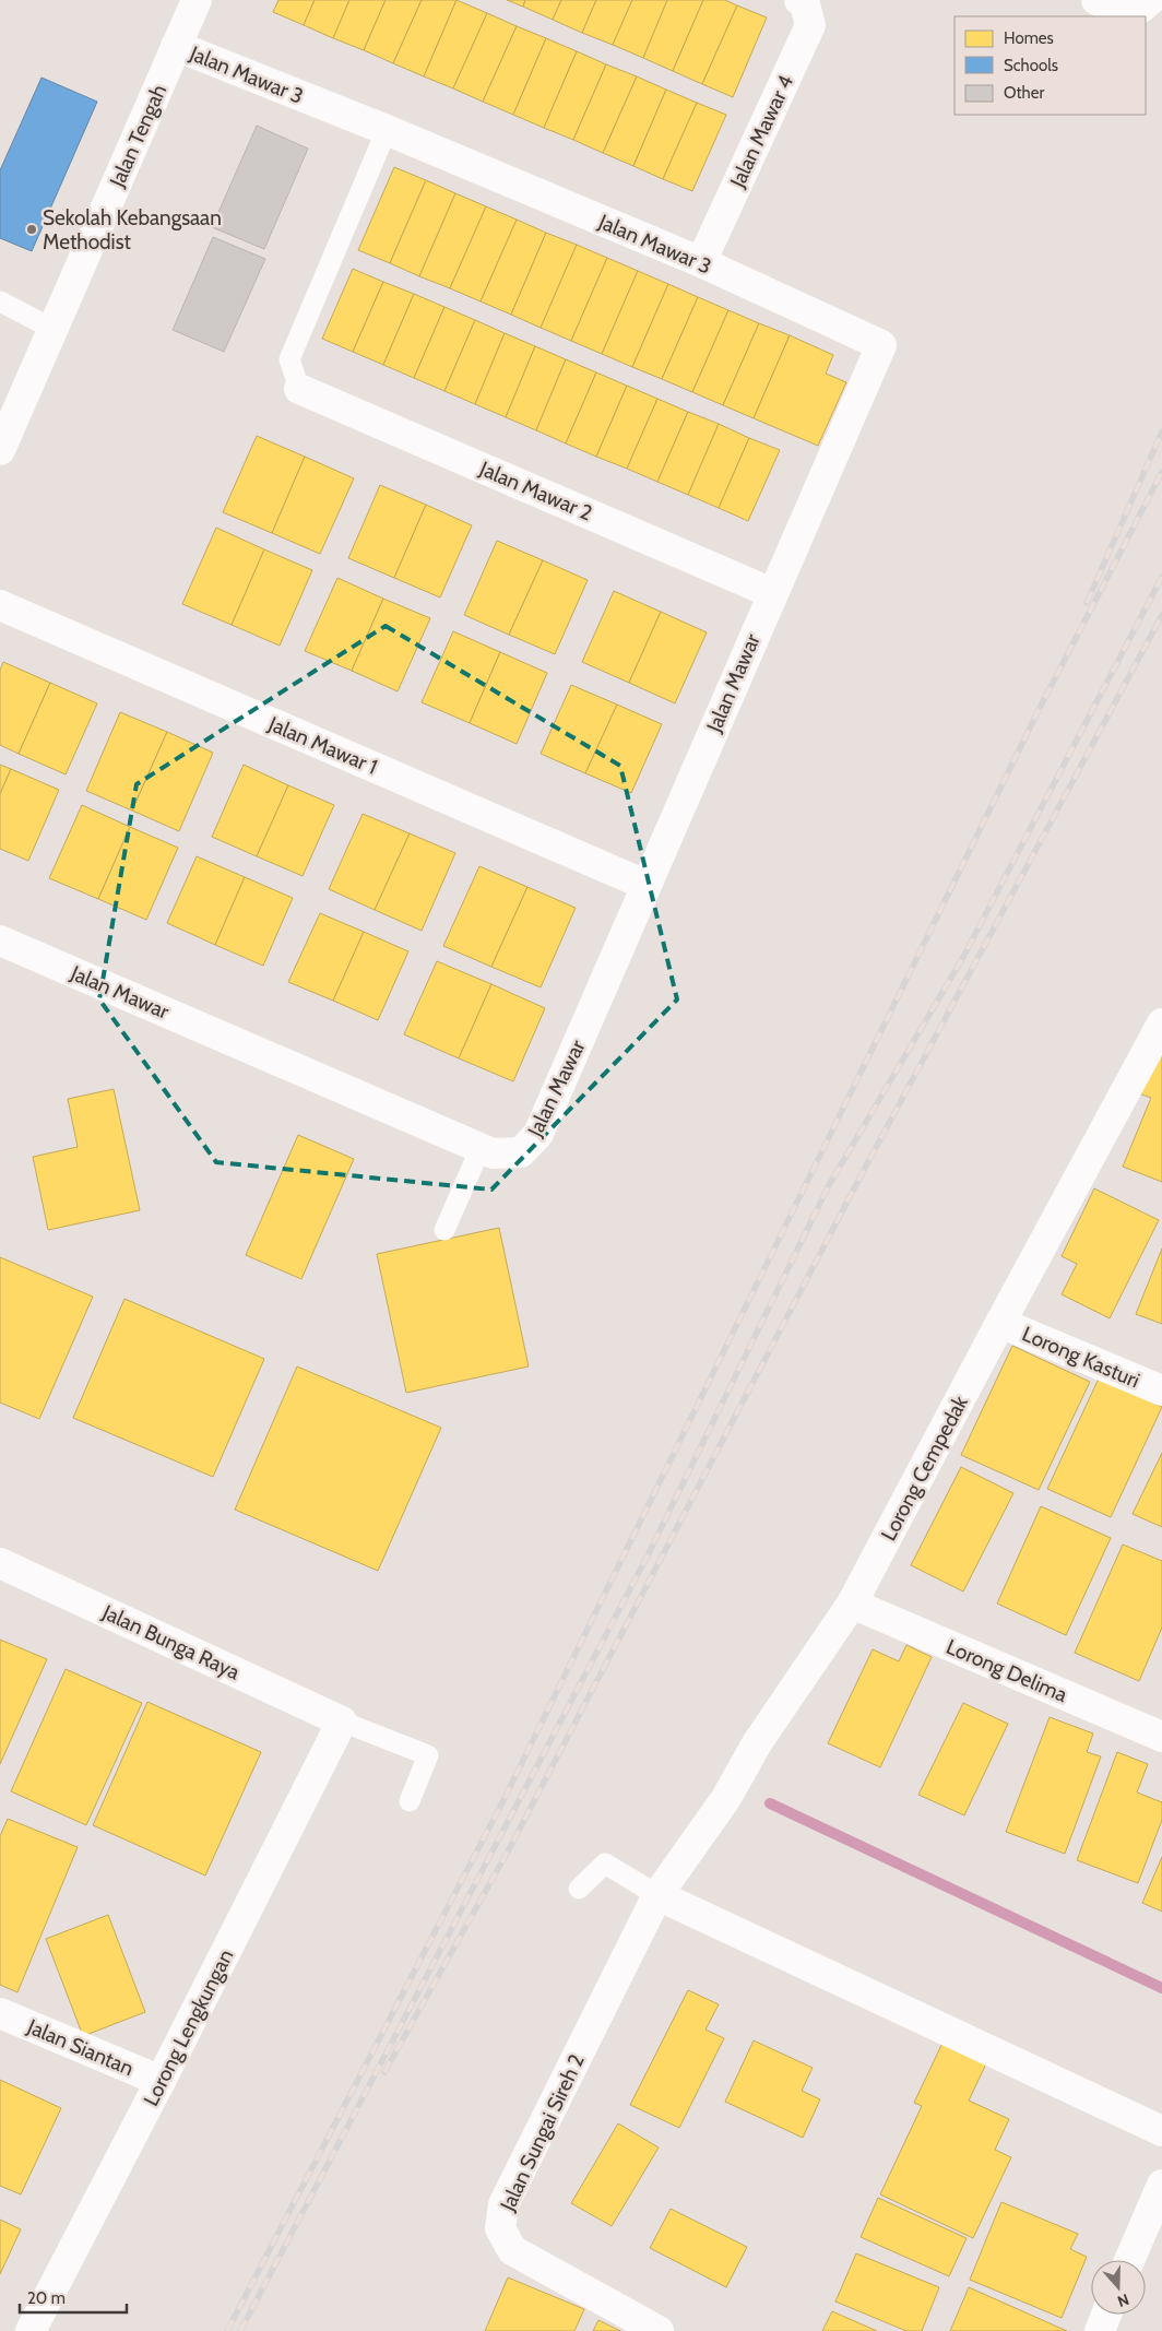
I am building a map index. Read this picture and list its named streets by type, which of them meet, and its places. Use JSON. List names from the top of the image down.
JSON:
{
  "streets": {
    "street": [
      "Jalan Mawar 3",
      "Jalan Mawar 4",
      "Jalan Tengah",
      "Jalan Mawar 2",
      "Jalan Mawar",
      "Jalan Mawar 1",
      "Lorong Kasturi",
      "Lorong Cempedak",
      "Jalan Bunga Raya",
      "Lorong Delima",
      "Lorong Lengkungan",
      "Jalan Siantan",
      "Jalan Sungai Sireh 2"
    ]
  },
  "crossings": [
    ["Jalan Mawar 3", "Jalan Mawar 4"],
    ["Jalan Mawar 3", "Jalan Tengah"],
    ["Jalan Mawar 3", "Jalan Mawar 2"],
    ["Jalan Mawar 3", "Jalan Mawar"],
    ["Jalan Mawar 2", "Jalan Mawar"],
    ["Jalan Mawar", "Jalan Mawar 1"],
    ["Lorong Kasturi", "Lorong Cempedak"],
    ["Lorong Cempedak", "Lorong Delima"],
    ["Lorong Cempedak", "Jalan Sungai Sireh 2"],
    ["Jalan Bunga Raya", "Lorong Lengkungan"],
    ["Lorong Lengkungan", "Jalan Siantan"]
  ],
  "places": ["Sekolah Kebangsaan Methodist"],
  "legend": ["Homes", "Schools", "Other"],
  "scale_bar": "20 m",
  "north": "bottom"
}
